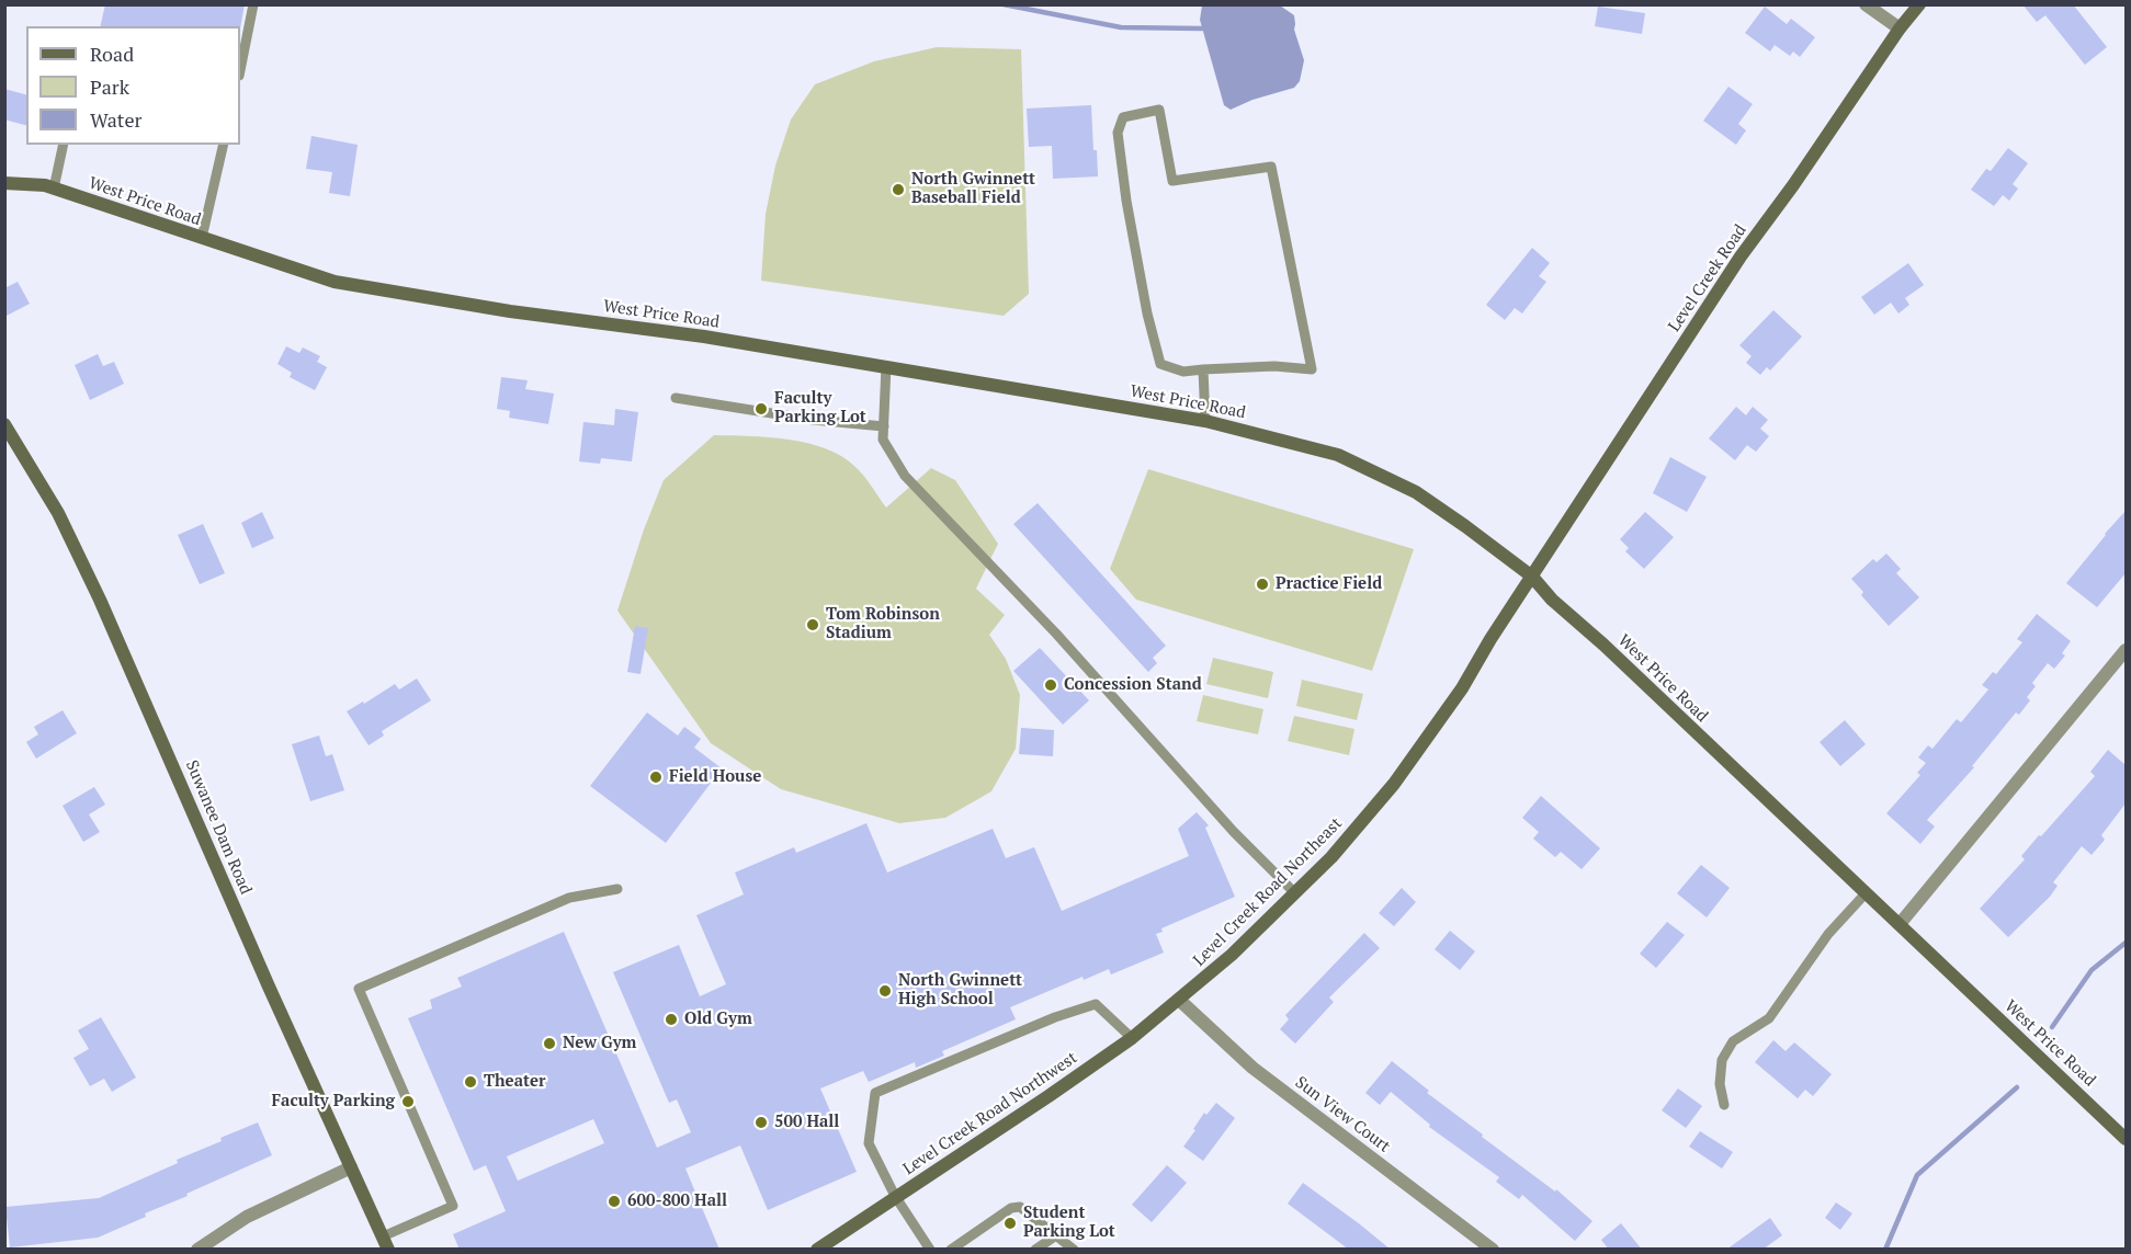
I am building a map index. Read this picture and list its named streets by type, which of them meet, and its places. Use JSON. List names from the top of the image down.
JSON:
{
  "streets": {
    "street": [
      "West Price Road",
      "Level Creek Road",
      "Suwanee Dam Road",
      "Level Creek Road Northeast",
      "Level Creek Road Northwest",
      "Sun View Court"
    ]
  },
  "crossings": [
    ["West Price Road", "Level Creek Road"],
    ["West Price Road", "Level Creek Road Northeast"],
    ["Level Creek Road", "Level Creek Road Northeast"],
    ["Level Creek Road Northeast", "Level Creek Road Northwest"],
    ["Level Creek Road Northeast", "Sun View Court"],
    ["Level Creek Road Northwest", "Sun View Court"]
  ],
  "places": [
    "North Gwinnett Baseball Field",
    "Faculty Parking Lot",
    "Practice Field",
    "Tom Robinson Stadium",
    "Concession Stand",
    "Field House",
    "North Gwinnett High School",
    "Old Gym",
    "New Gym",
    "Theater",
    "Faculty Parking",
    "500 Hall",
    "600-800 Hall",
    "Student Parking Lot"
  ],
  "legend": ["Road", "Park", "Water"]
}
